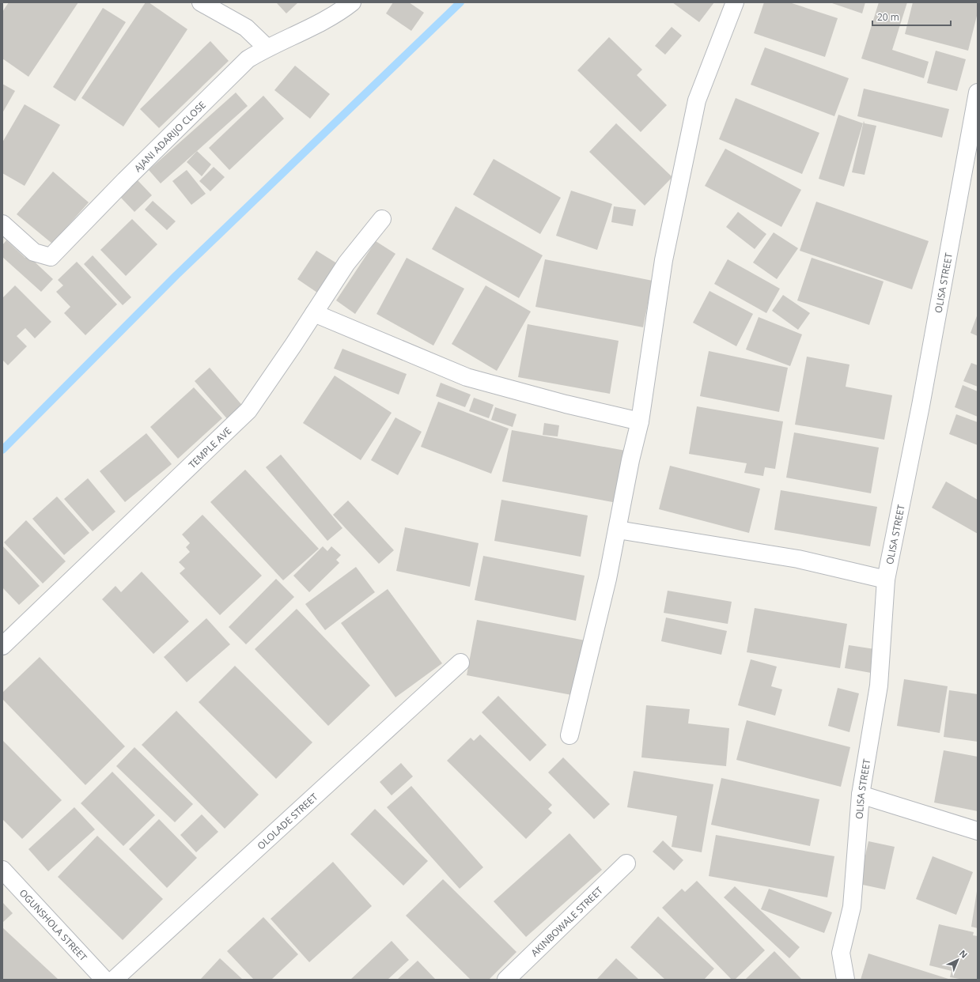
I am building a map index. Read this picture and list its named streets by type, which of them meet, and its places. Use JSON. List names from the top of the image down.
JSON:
{
  "streets": {
    "street": [
      "AJANI ADARIJO CLOSE",
      "OLISA STREET",
      "TEMPLE AVE",
      "OLOLADE STREET",
      "AKINBOWALE STREET",
      "OGUNSHOLA STREET"
    ]
  },
  "scale_bar": "20 m",
  "north": "top right"
}
